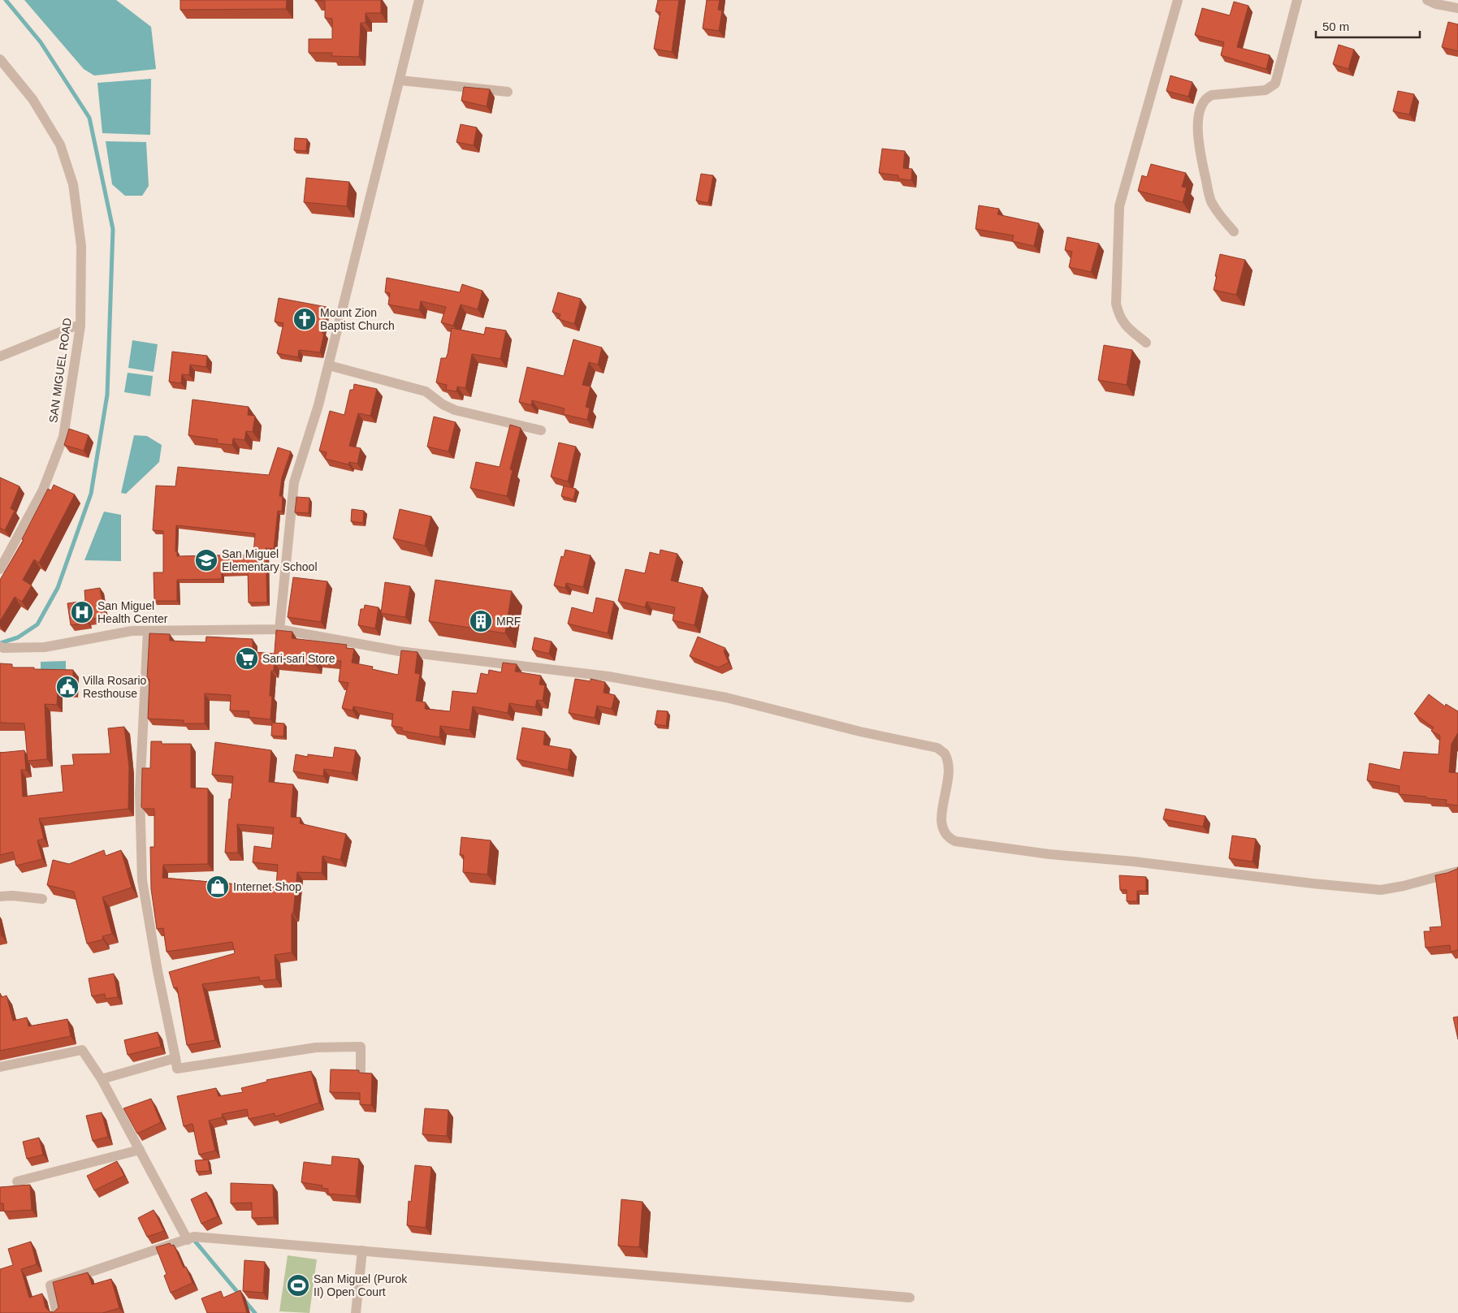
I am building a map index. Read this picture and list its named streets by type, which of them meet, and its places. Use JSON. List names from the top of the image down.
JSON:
{
  "streets": {
    "street": ["SAN MIGUEL ROAD"]
  },
  "places": {
    "church": ["Mount Zion Baptist Church"],
    "school or university": ["San Miguel Elementary School"],
    "hospital": ["San Miguel Health Center"],
    "building": ["MRF"],
    "supermarket": ["Sari-sari Store"],
    "public building": ["Villa Rosario Resthouse"],
    "shop": ["Internet Shop"],
    "sports": ["San Miguel (Purok II) Open Court"]
  },
  "scale_bar": "50 m"
}
